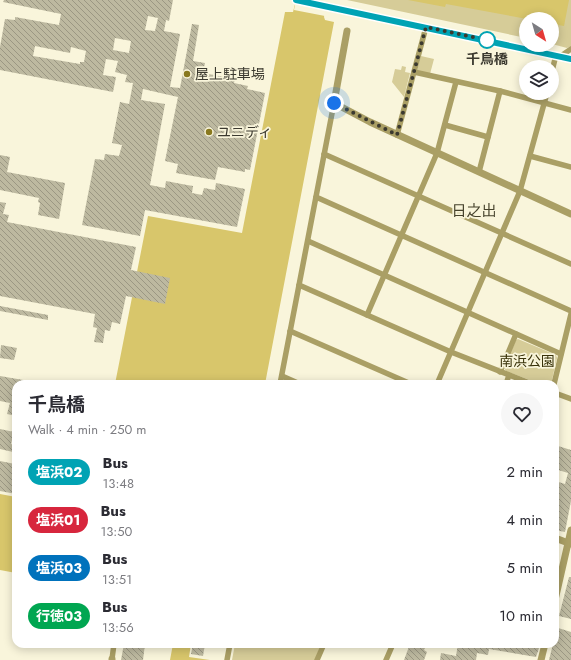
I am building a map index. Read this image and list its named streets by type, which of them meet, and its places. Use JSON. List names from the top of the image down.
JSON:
{
  "districts": ["日之出"],
  "parks": ["南浜公園"],
  "places": ["千鳥橋", "屋上駐車場", "ユニディ"],
  "lines": ["bus line 塩浜02"],
  "north": "bottom right",
  "page": {
    "heading": ["千鳥橋", "Walk · 4 min · 250 m"],
    "list": [
      {
        "mark": "塩浜02",
        "name": "Bus",
        "note": "13:48",
        "value": "2 min"
      },
      {
        "mark": "塩浜01",
        "name": "Bus",
        "note": "13:50",
        "value": "4 min"
      },
      {
        "mark": "塩浜03",
        "name": "Bus",
        "note": "13:51",
        "value": "5 min"
      },
      {
        "mark": "行徳03",
        "name": "Bus",
        "note": "13:56",
        "value": "10 min"
      }
    ]
  }
}
